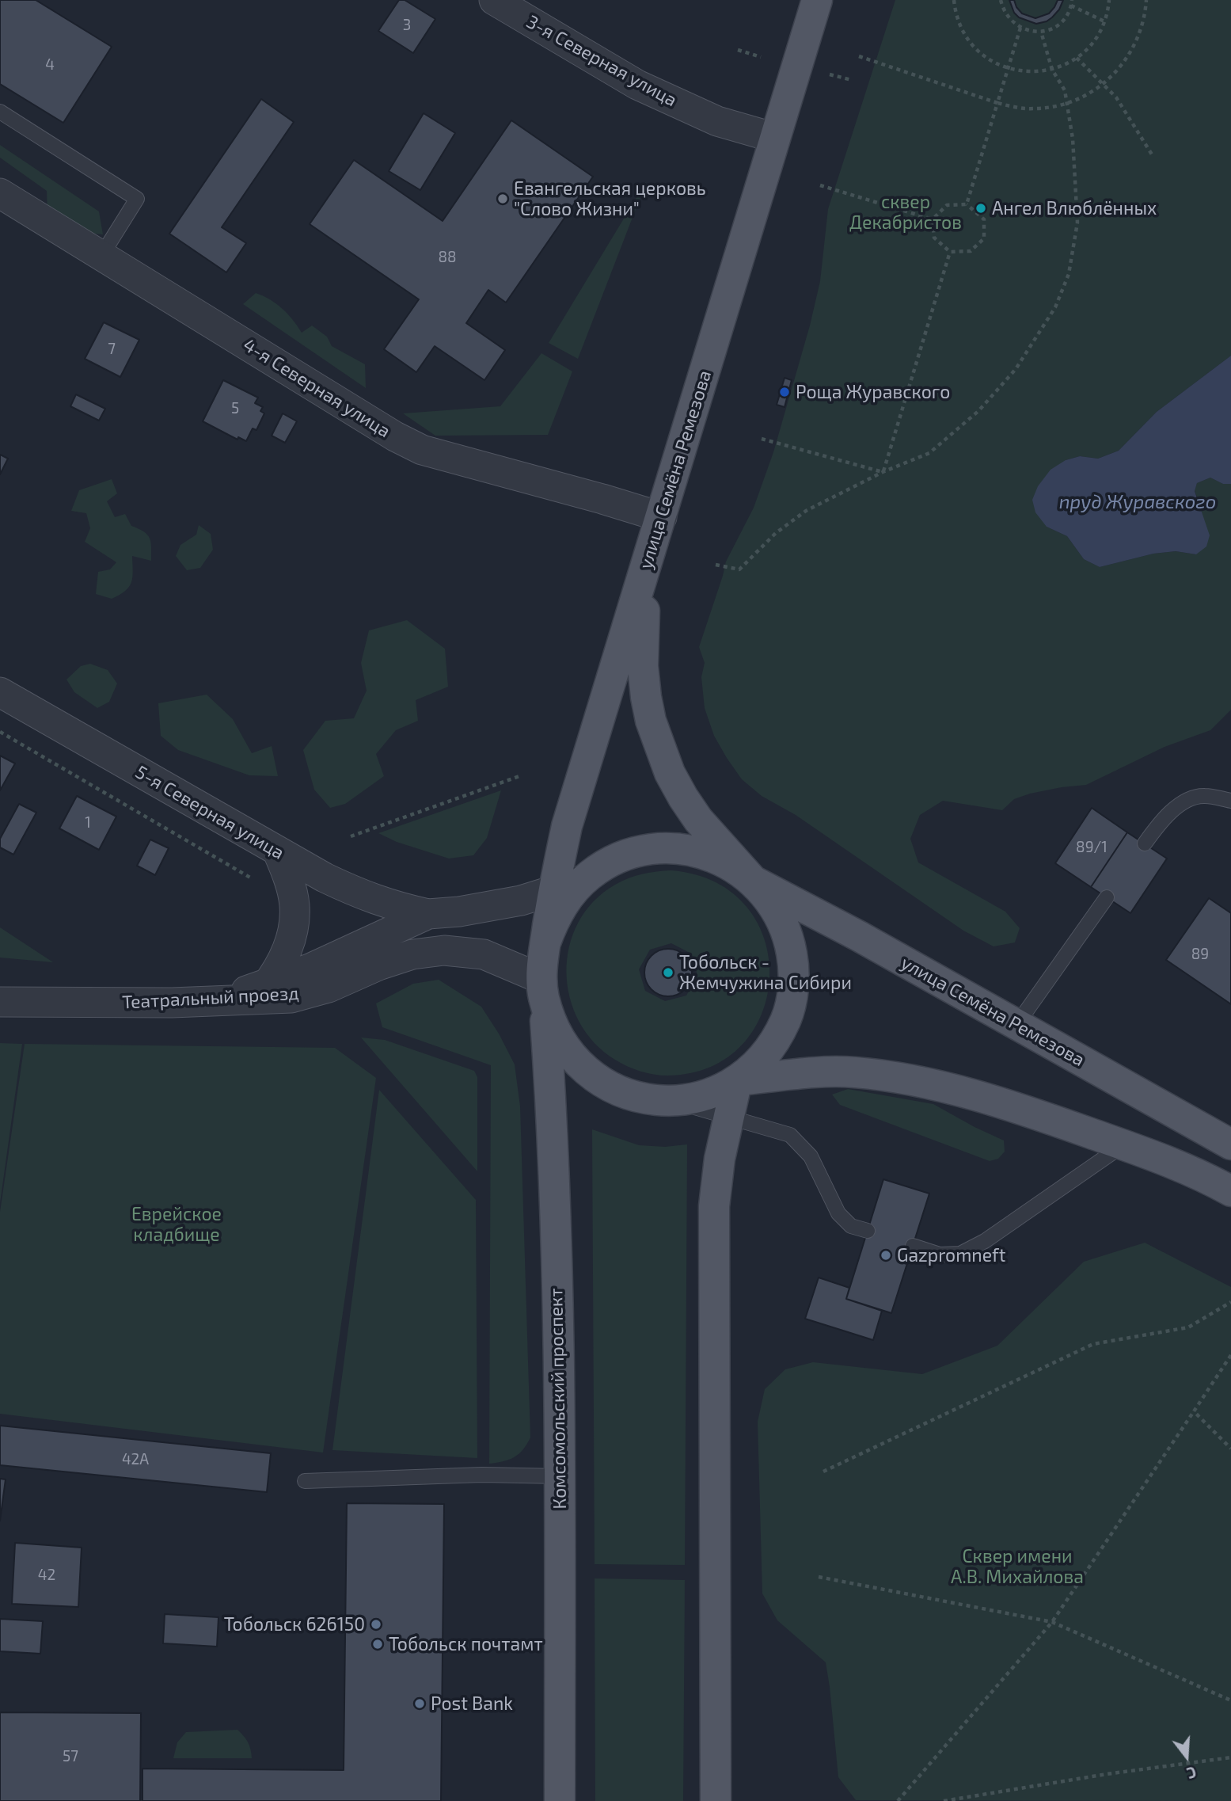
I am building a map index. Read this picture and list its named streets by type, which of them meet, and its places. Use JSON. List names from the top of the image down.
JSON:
{
  "streets": {
    "main road": ["улица Семёна Ремезова", "Комсомольский проспект"],
    "street": [
      "3-я Северная улица",
      "4-я Северная улица",
      "5-я Северная улица",
      "Театральный проезд"
    ]
  },
  "crossings": [
    ["3-я Северная улица", "улица Семёна Ремезова"],
    ["4-я Северная улица", "улица Семёна Ремезова"],
    ["улица Семёна Ремезова", "Комсомольский проспект"],
    ["Театральный проезд", "Комсомольский проспект"]
  ],
  "water": ["пруд Журавского"],
  "parks": ["сквер Декабристов", "Еврейское кладбище", "Сквер имени А.В. Михайлова"],
  "places": [
    "Евангельская церковь \"Слово Жизни\"",
    "Ангел Влюблённых",
    "Роща Журавского",
    "Тобольск - Жемчужина Сибири",
    "Gazpromneft",
    "Тобольск 626150",
    "Тобольск почтамт",
    "Post Bank"
  ],
  "house_numbers": [
    "3",
    "4",
    "88",
    "7",
    "5",
    "1",
    "89/1",
    "89",
    "42А",
    "42",
    "57"
  ],
  "north": "bottom"
}
